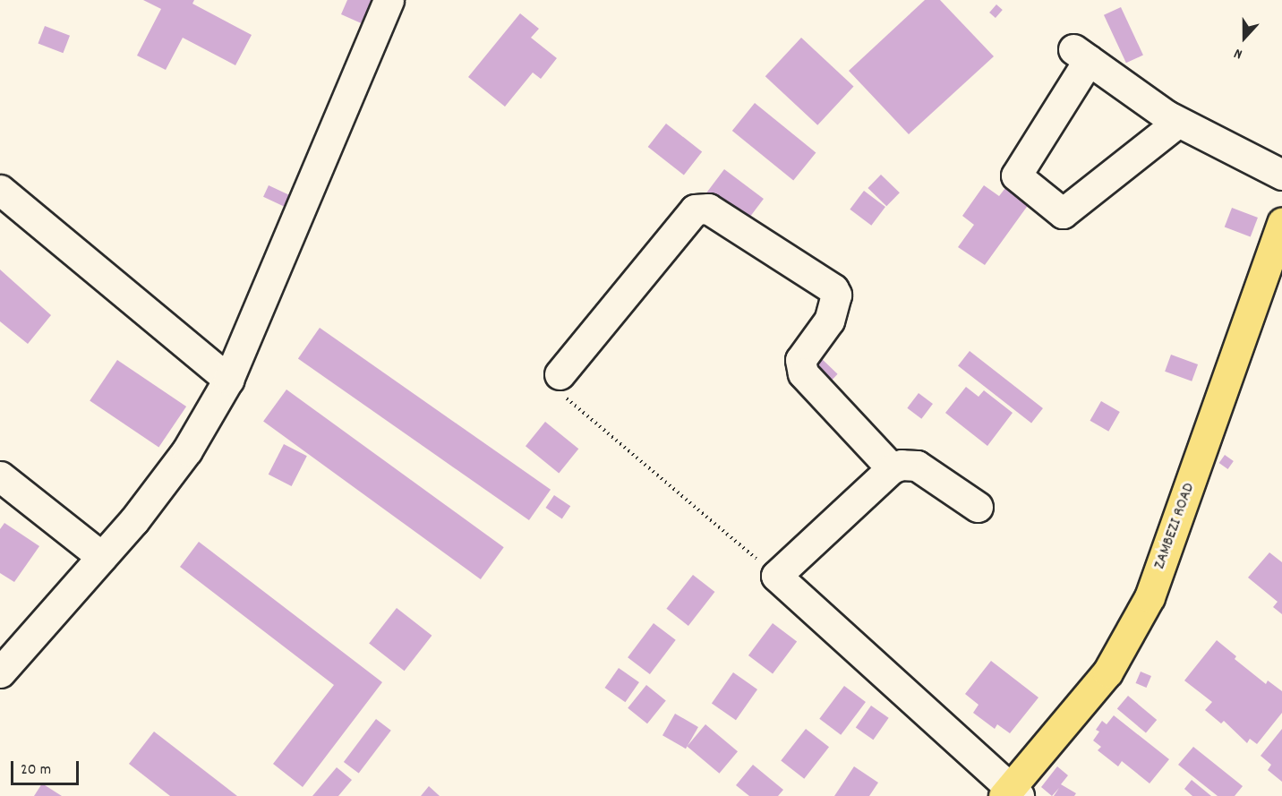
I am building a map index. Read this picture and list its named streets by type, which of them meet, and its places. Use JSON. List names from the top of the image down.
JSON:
{
  "streets": {
    "main road": ["ZAMBEZI ROAD"]
  },
  "scale_bar": "20 m",
  "north": "bottom"
}
